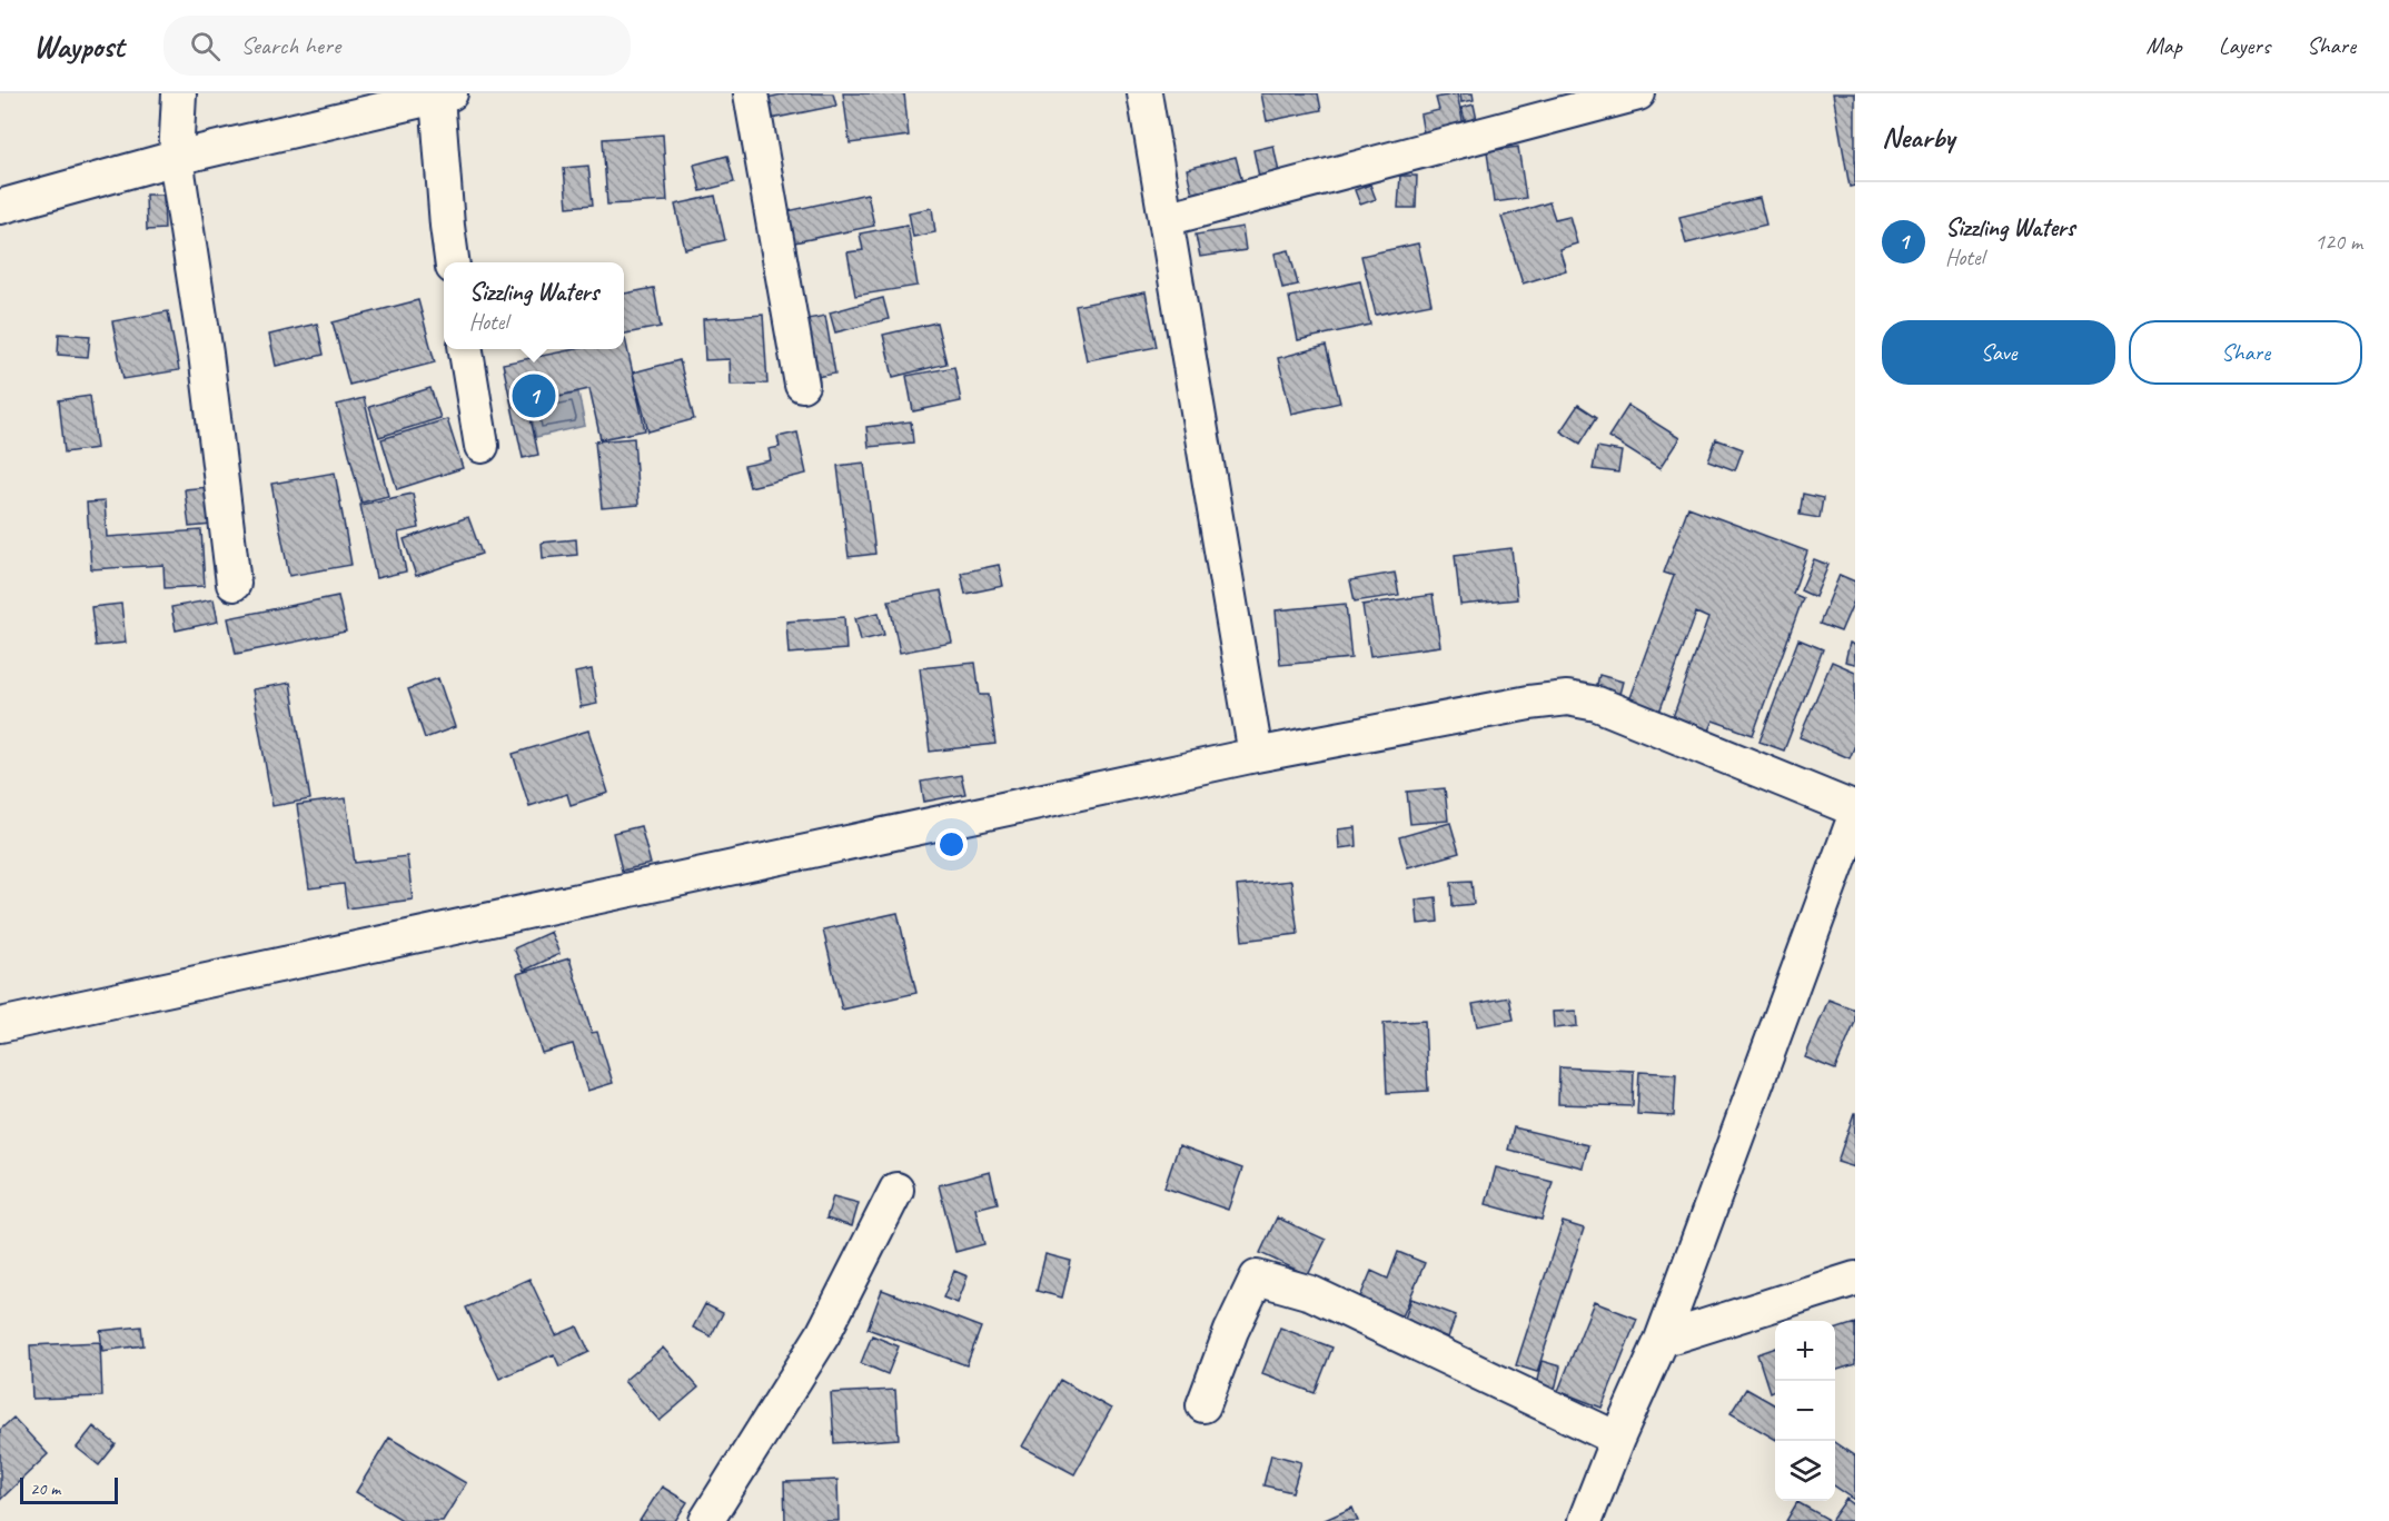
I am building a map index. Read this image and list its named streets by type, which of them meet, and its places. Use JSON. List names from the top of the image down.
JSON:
{
  "scale_bar": "20 m",
  "page": {
    "header": "Waypost",
    "search": "Search here",
    "nav": ["Map", "Layers", "Share"],
    "heading": "Nearby",
    "list": [
      {
        "mark": "1",
        "name": "Sizzling Waters",
        "note": "Hotel",
        "value": "120 m"
      }
    ],
    "popup": ["Sizzling Waters", "Hotel"],
    "buttons": ["Save", "Share"],
    "pins": "1",
    "map_buttons": ["+", "−"],
    "scale": "20 m"
  }
}
